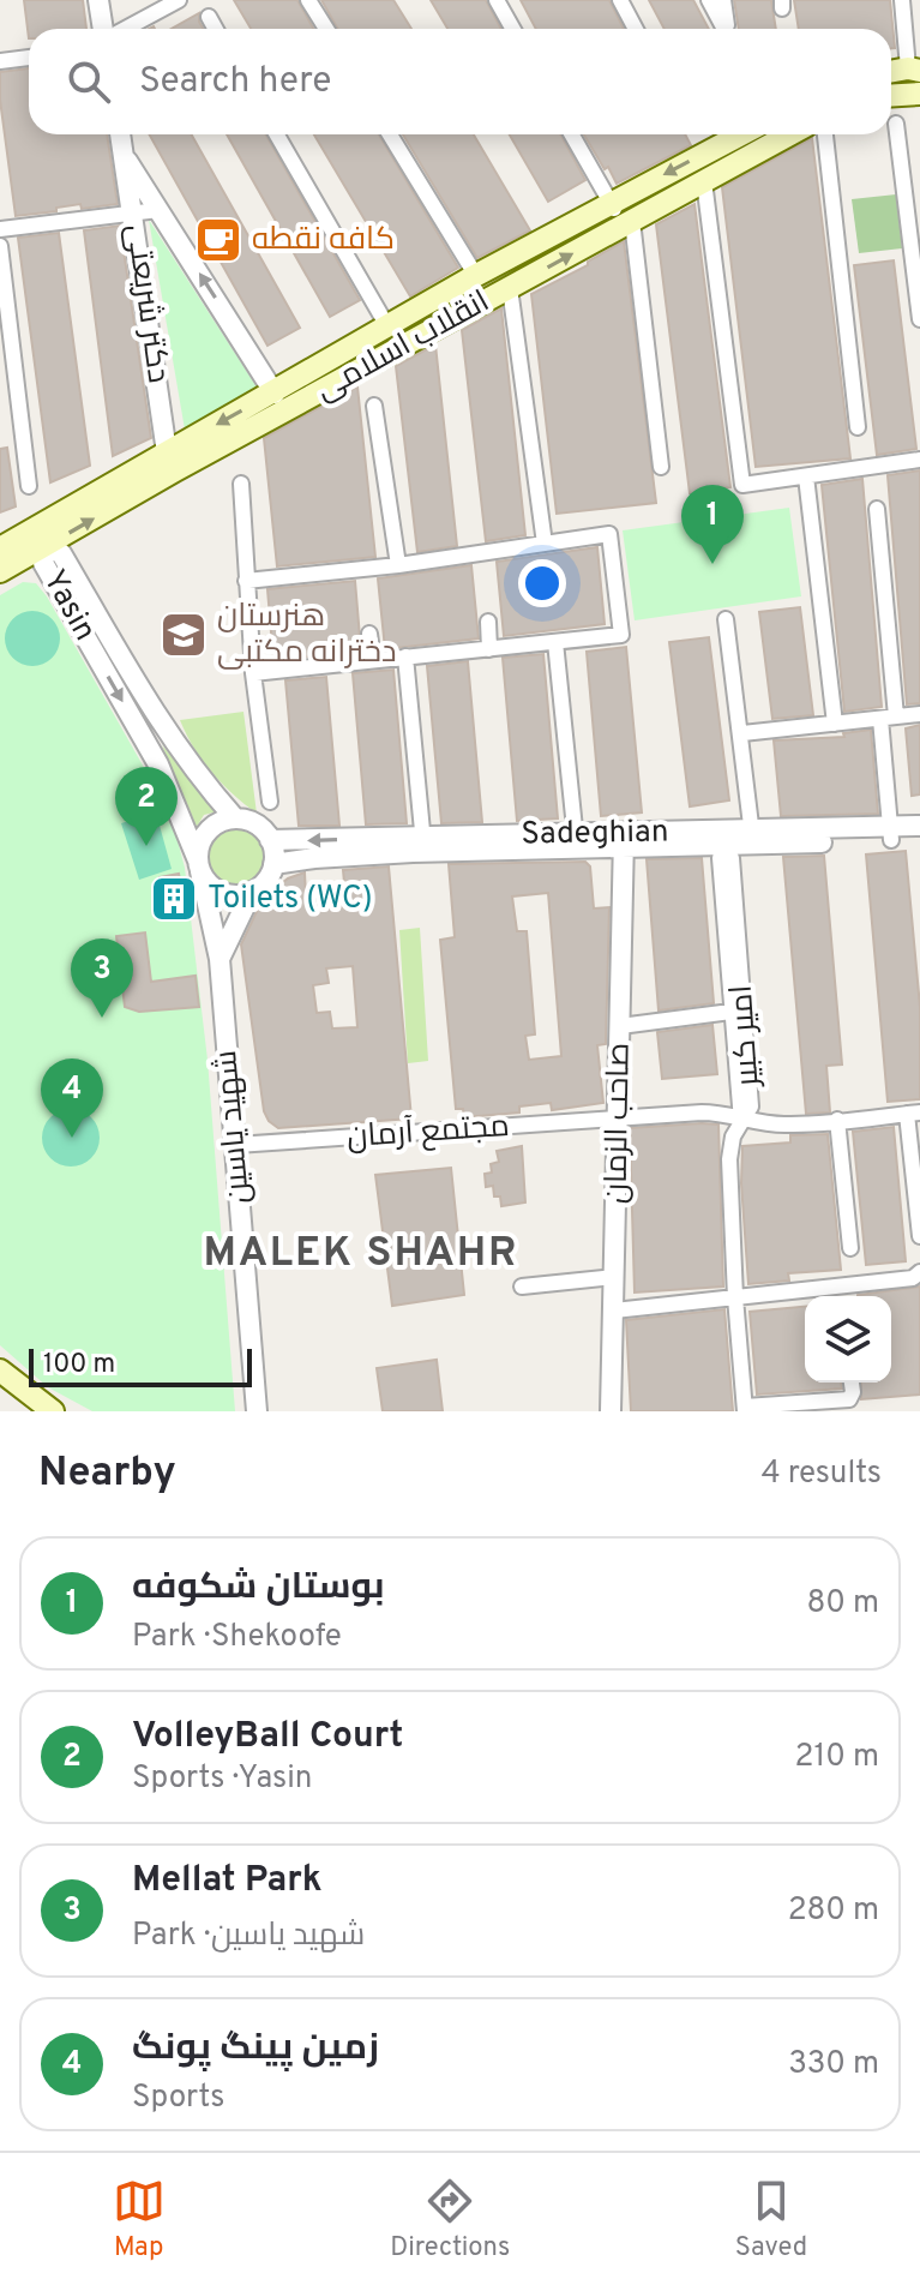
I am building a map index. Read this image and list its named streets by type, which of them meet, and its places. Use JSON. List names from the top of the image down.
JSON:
{
  "streets": {
    "main road": ["انقلاب اسلامی"],
    "street": [
      "دکتر شریعتی",
      "Yasin",
      "Sadeghian",
      "امیر کبیر",
      "صاحب الزمان",
      "شهید یاسین",
      "مجتمع آرمان"
    ]
  },
  "crossings": [
    ["دکتر شریعتی", "انقلاب اسلامی"],
    ["انقلاب اسلامی", "Yasin"],
    ["Yasin", "Sadeghian"],
    ["Yasin", "شهید یاسین"],
    ["Sadeghian", "صاحب الزمان"],
    ["Sadeghian", "شهید یاسین"],
    ["امیر کبیر", "مجتمع آرمان"],
    ["صاحب الزمان", "مجتمع آرمان"],
    ["شهید یاسین", "مجتمع آرمان"]
  ],
  "districts": ["MALEK SHAHR"],
  "places": {
    "cafe": ["کافه نقطه"],
    "school or university": ["هنرستان دخترانه مکتبی"],
    "building": ["Toilets (WC)"]
  },
  "scale_bar": "100 m",
  "page": {
    "search": "Search here",
    "pins": [
      "1",
      "2",
      "3",
      "4"
    ],
    "scale": "100 m",
    "heading": ["Nearby", "4 results"],
    "list": [
      {
        "mark": "1",
        "name": "بوستان شکوفه",
        "note": "Park · Shekoofe",
        "value": "80 m"
      },
      {
        "mark": "2",
        "name": "VolleyBall Court",
        "note": "Sports · Yasin",
        "value": "210 m"
      },
      {
        "mark": "3",
        "name": "Mellat Park",
        "note": "Park · شهید یاسین",
        "value": "280 m"
      },
      {
        "mark": "4",
        "name": "زمین پینگ پونگ",
        "note": "Sports",
        "value": "330 m"
      }
    ],
    "nav": ["Map", "Directions", "Saved"]
  }
}
